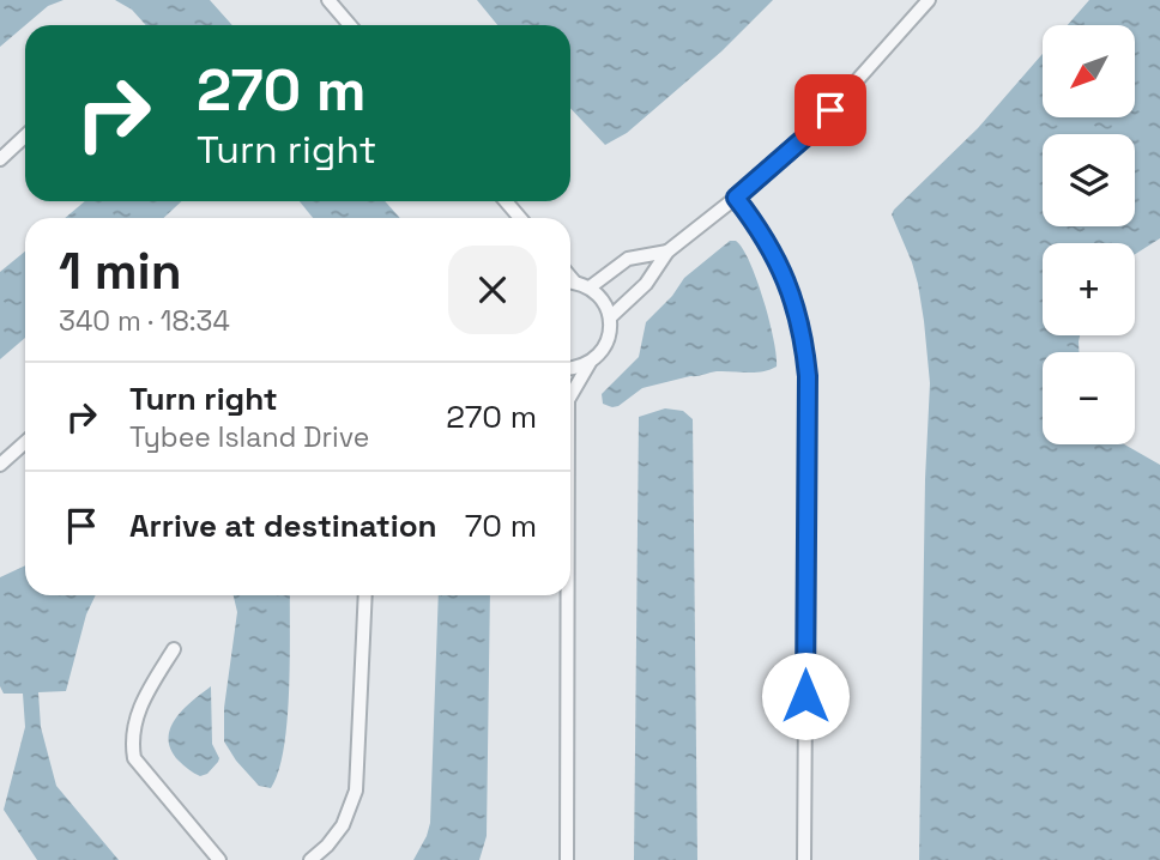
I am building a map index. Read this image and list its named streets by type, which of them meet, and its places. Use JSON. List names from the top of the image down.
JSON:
{
  "north": "bottom left",
  "page": {
    "map_buttons": ["+", "−"],
    "turn": ["270 m", "Turn right"],
    "heading": ["1 min", "340 m · 18:34"],
    "list": [
      {
        "name": "Turn right",
        "note": "Tybee Island Drive",
        "value": "270 m"
      },
      {
        "name": "Arrive at destination",
        "value": "70 m"
      }
    ]
  }
}
